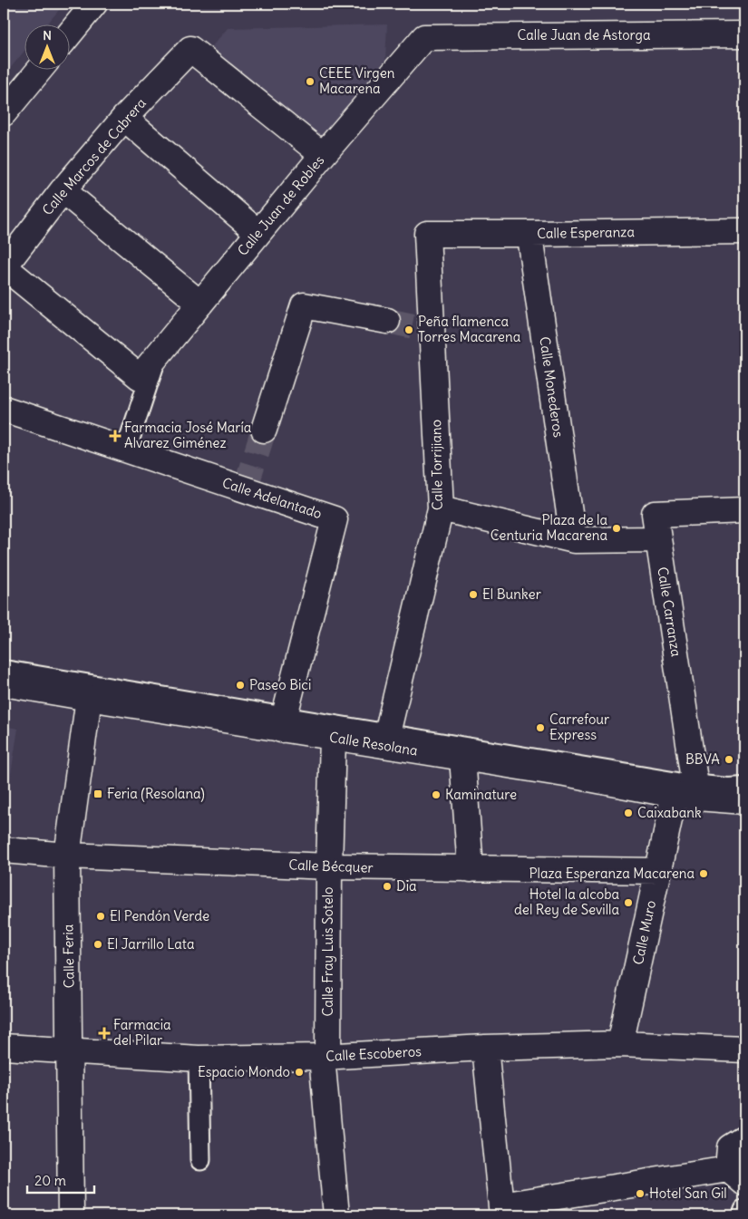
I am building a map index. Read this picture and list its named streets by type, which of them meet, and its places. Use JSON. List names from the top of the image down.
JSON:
{
  "streets": {
    "street": [
      "Calle Juan de Astorga",
      "Calle Marcos de Cabrera",
      "Calle Juan de Robles",
      "Calle Esperanza",
      "Calle Monederos",
      "Calle Torrijiano",
      "Calle Adelantado",
      "Calle Carranza",
      "Calle Resolana",
      "Calle Bécquer",
      "Calle Muro",
      "Calle Fray Luis Sotelo",
      "Calle Feria",
      "Calle Escoberos"
    ]
  },
  "crossings": [
    ["Calle Juan de Astorga", "Calle Juan de Robles"],
    ["Calle Marcos de Cabrera", "Calle Juan de Robles"],
    ["Calle Esperanza", "Calle Monederos"],
    ["Calle Esperanza", "Calle Torrijiano"],
    ["Calle Torrijiano", "Calle Resolana"],
    ["Calle Adelantado", "Calle Resolana"],
    ["Calle Carranza", "Calle Resolana"],
    ["Calle Carranza", "Calle Muro"],
    ["Calle Resolana", "Calle Muro"],
    ["Calle Resolana", "Calle Fray Luis Sotelo"],
    ["Calle Resolana", "Calle Feria"],
    ["Calle Bécquer", "Calle Muro"],
    ["Calle Bécquer", "Calle Fray Luis Sotelo"],
    ["Calle Bécquer", "Calle Feria"],
    ["Calle Muro", "Calle Escoberos"],
    ["Calle Fray Luis Sotelo", "Calle Escoberos"],
    ["Calle Feria", "Calle Escoberos"]
  ],
  "places": {
    "other": [
      "CEEE Virgen Macarena",
      "Peña flamenca Torres Macarena",
      "Plaza de la Centuria Macarena",
      "El Bunker",
      "Paseo Bici",
      "Carrefour Express",
      "BBVA",
      "Kaminature",
      "Caixabank",
      "Plaza Esperanza Macarena",
      "Dia",
      "Hotel la alcoba del Rey de Sevilla",
      "El Pendón Verde",
      "El Jarrillo Lata",
      "Espacio Mondo",
      "Hotel San Gil"
    ],
    "health": ["Farmacia José María Alvarez Giménez", "Farmacia del Pilar"],
    "transit": ["Feria (Resolana)"]
  },
  "scale_bar": "20 m",
  "north": "top"
}
